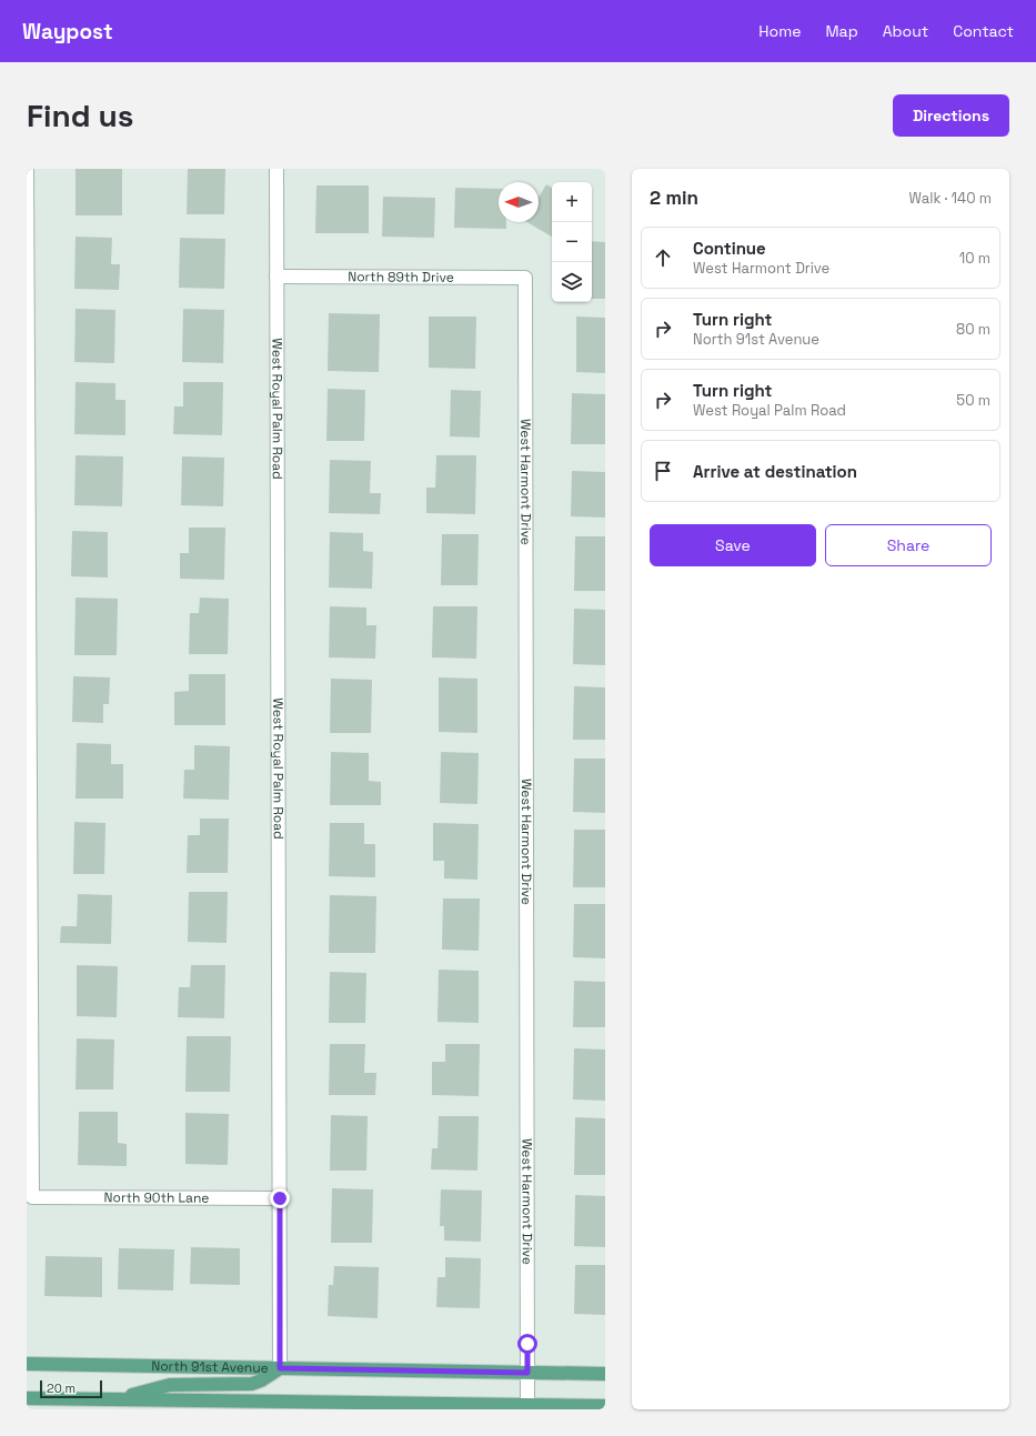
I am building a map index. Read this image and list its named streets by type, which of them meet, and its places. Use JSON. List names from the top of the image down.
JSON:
{
  "streets": {
    "main road": ["North 91st Avenue"],
    "street": [
      "North 89th Drive",
      "West Royal Palm Road",
      "West Harmont Drive",
      "North 90th Lane"
    ]
  },
  "crossings": [
    ["North 89th Drive", "West Royal Palm Road"],
    ["North 89th Drive", "West Harmont Drive"],
    ["West Royal Palm Road", "North 90th Lane"],
    ["West Royal Palm Road", "North 91st Avenue"],
    ["West Harmont Drive", "North 91st Avenue"]
  ],
  "scale_bar": "20 m",
  "north": "left",
  "page": {
    "header": "Waypost",
    "nav": [
      "Home",
      "Map",
      "About",
      "Contact"
    ],
    "buttons": [
      "Directions",
      ["Save", "Share"]
    ],
    "title": "Find us",
    "heading": ["2 min", "Walk · 140 m"],
    "map_buttons": ["+", "−"],
    "list": [
      ["Continue", "West Harmont Drive", "10 m"],
      ["Turn right", "North 91st Avenue", "80 m"],
      ["Turn right", "West Royal Palm Road", "50 m"],
      "Arrive at destination"
    ],
    "scale": "20 m"
  }
}
